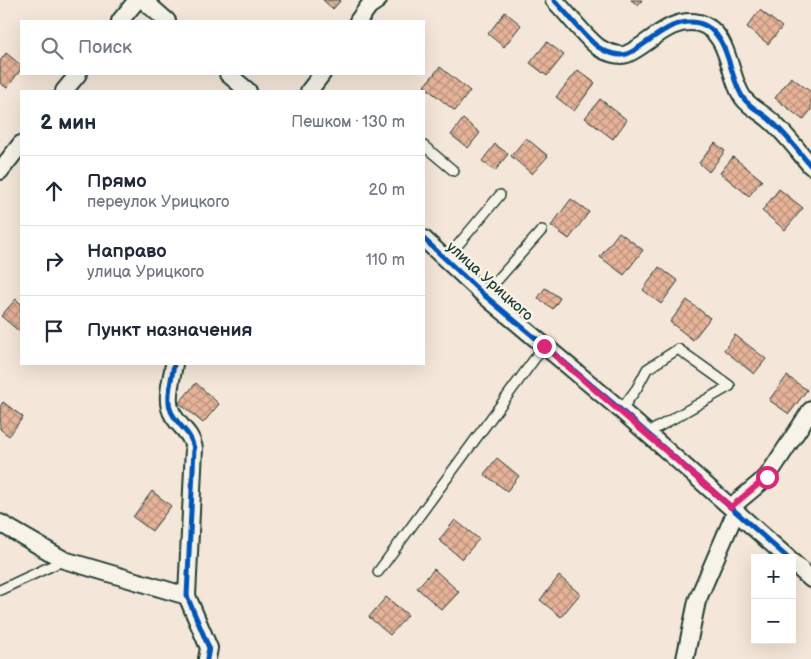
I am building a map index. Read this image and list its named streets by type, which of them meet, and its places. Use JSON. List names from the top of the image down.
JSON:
{
  "streets": {
    "street": ["улица Урицкого"]
  },
  "page": {
    "search": "Поиск",
    "heading": ["2 мин", "Пешком · 130 m"],
    "list": [
      ["Прямо", "переулок Урицкого", "20 m"],
      ["Направо", "улица Урицкого", "110 m"],
      "Пункт назначения"
    ],
    "map_buttons": ["+", "−"]
  }
}
